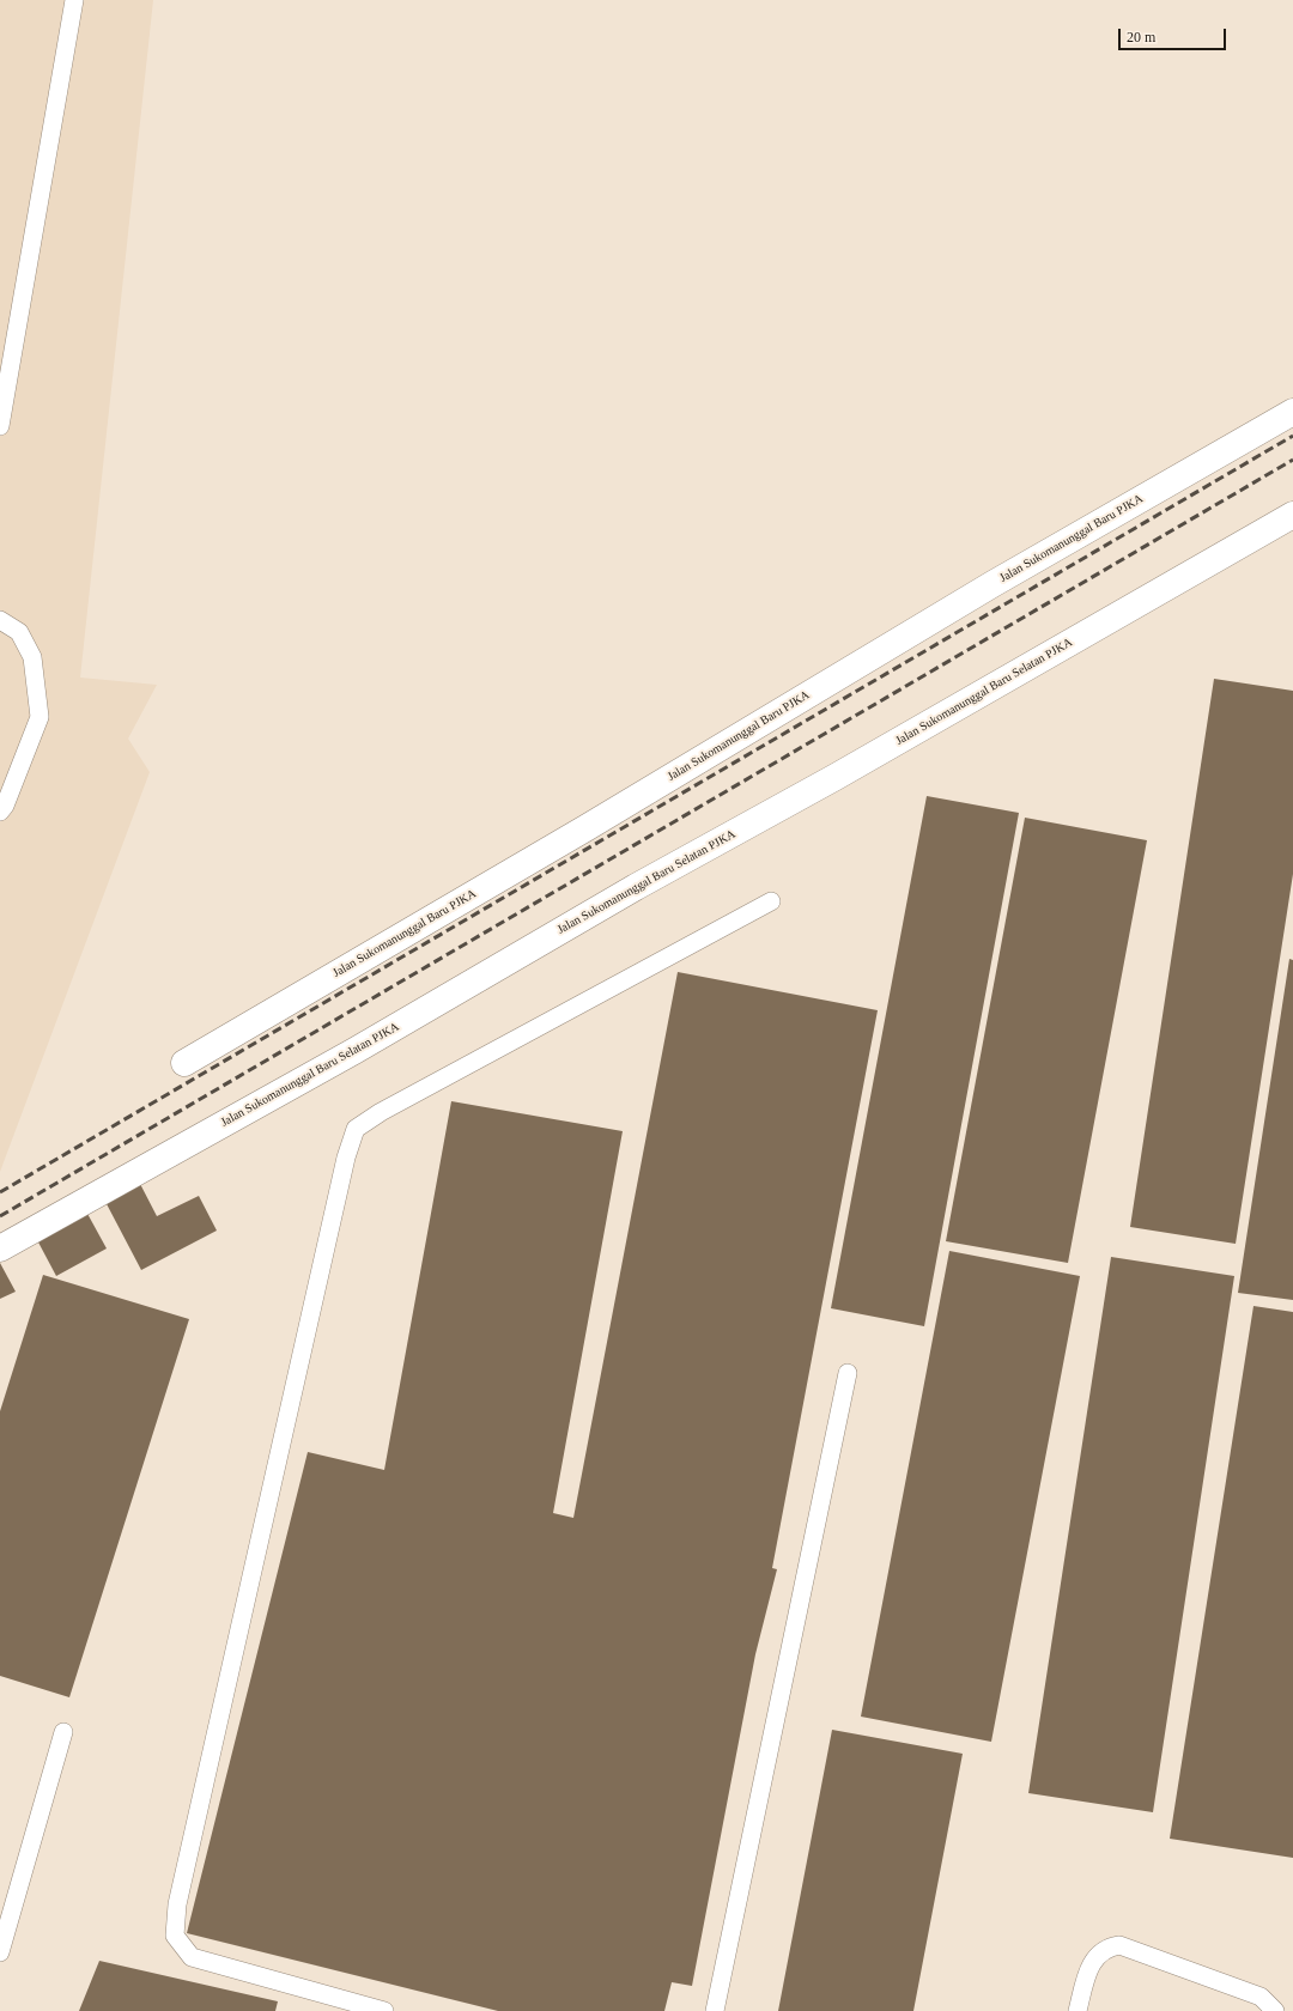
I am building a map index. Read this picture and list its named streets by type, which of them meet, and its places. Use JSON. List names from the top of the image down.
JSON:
{
  "streets": {
    "street": ["Jalan Sukomanunggal Baru PJKA", "Jalan Sukomanunggal Baru Selatan PJKA"]
  },
  "scale_bar": "20 m"
}
